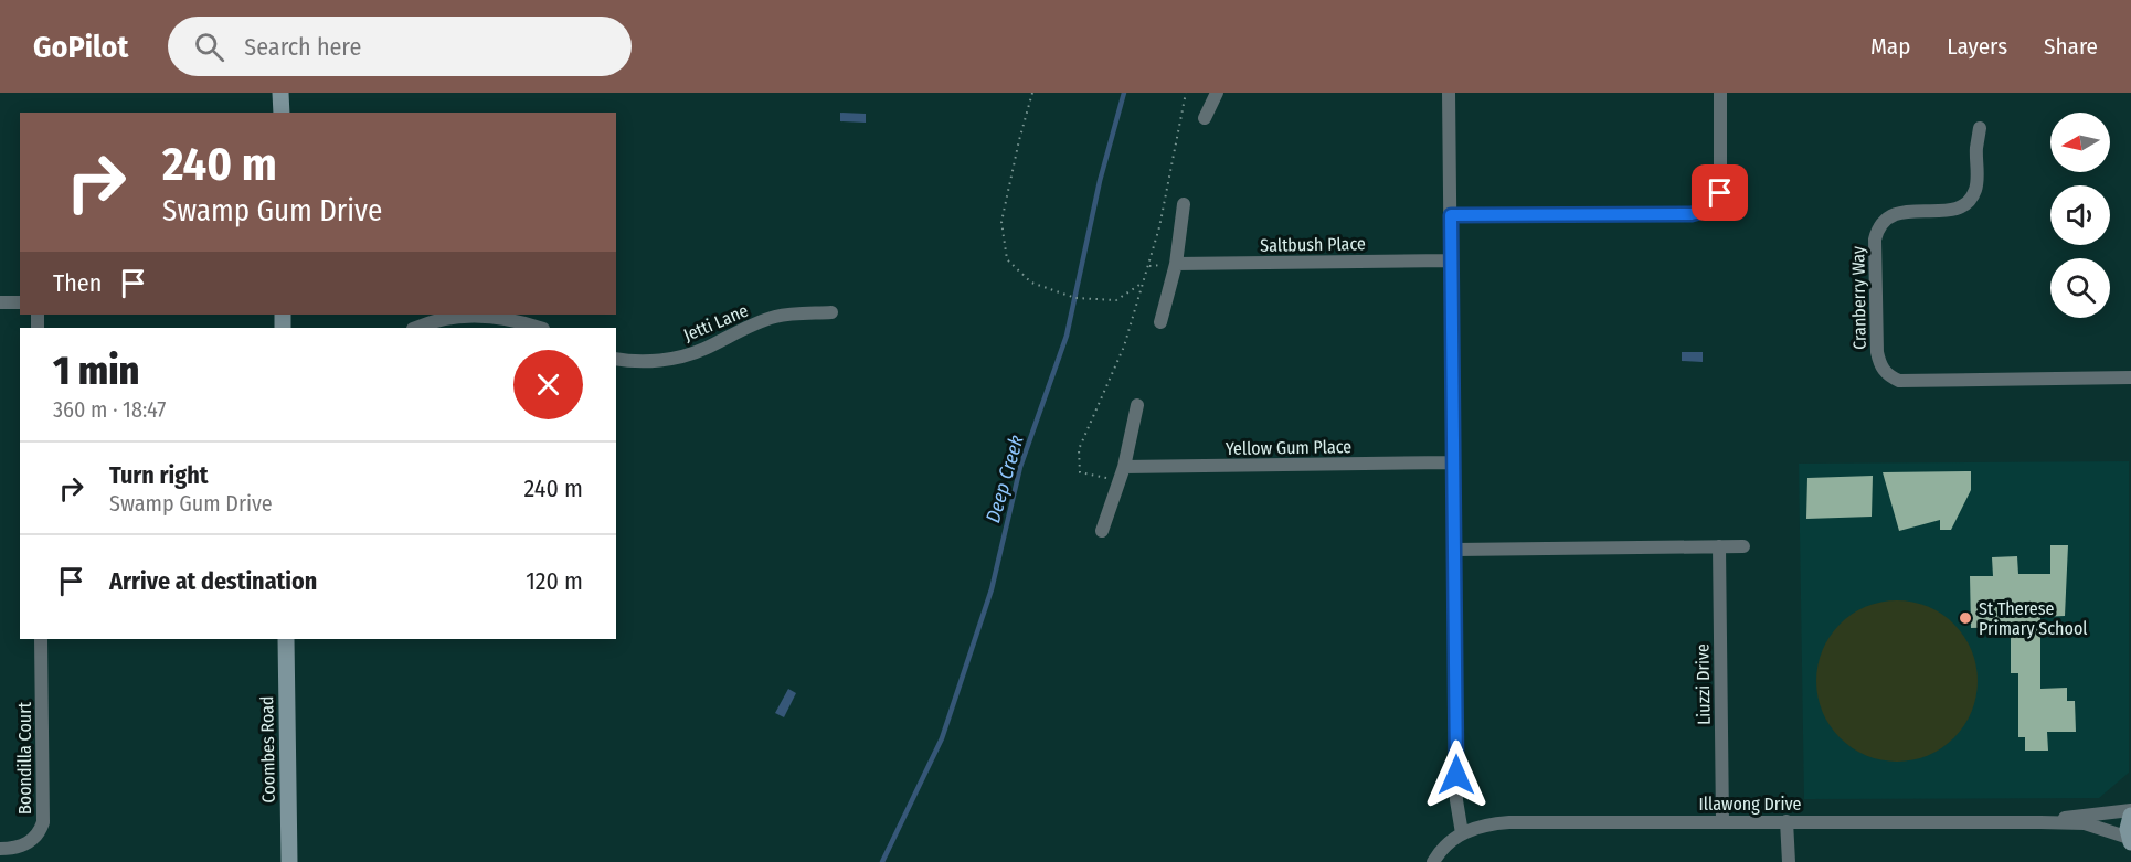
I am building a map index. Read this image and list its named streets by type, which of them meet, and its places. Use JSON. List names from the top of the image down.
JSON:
{
  "streets": {
    "street": [
      "Saltbush Place",
      "Cranberry Way",
      "Jetti Lane",
      "Yellow Gum Place",
      "Liuzzi Drive",
      "Coombes Road",
      "Boondilla Court",
      "Illawong Drive"
    ]
  },
  "crossings": [
    ["Liuzzi Drive", "Illawong Drive"]
  ],
  "water": ["Deep Creek"],
  "places": ["St Therese Primary School"],
  "north": "left",
  "page": {
    "header": "GoPilot",
    "search": "Search here",
    "nav": ["Map", "Layers", "Share"],
    "turn": ["240 m", "Swamp Gum Drive"],
    "then": "Then",
    "heading": ["1 min", "360 m · 18:47"],
    "list": [
      {
        "name": "Turn right",
        "note": "Swamp Gum Drive",
        "value": "240 m"
      },
      {
        "name": "Arrive at destination",
        "value": "120 m"
      }
    ]
  }
}
